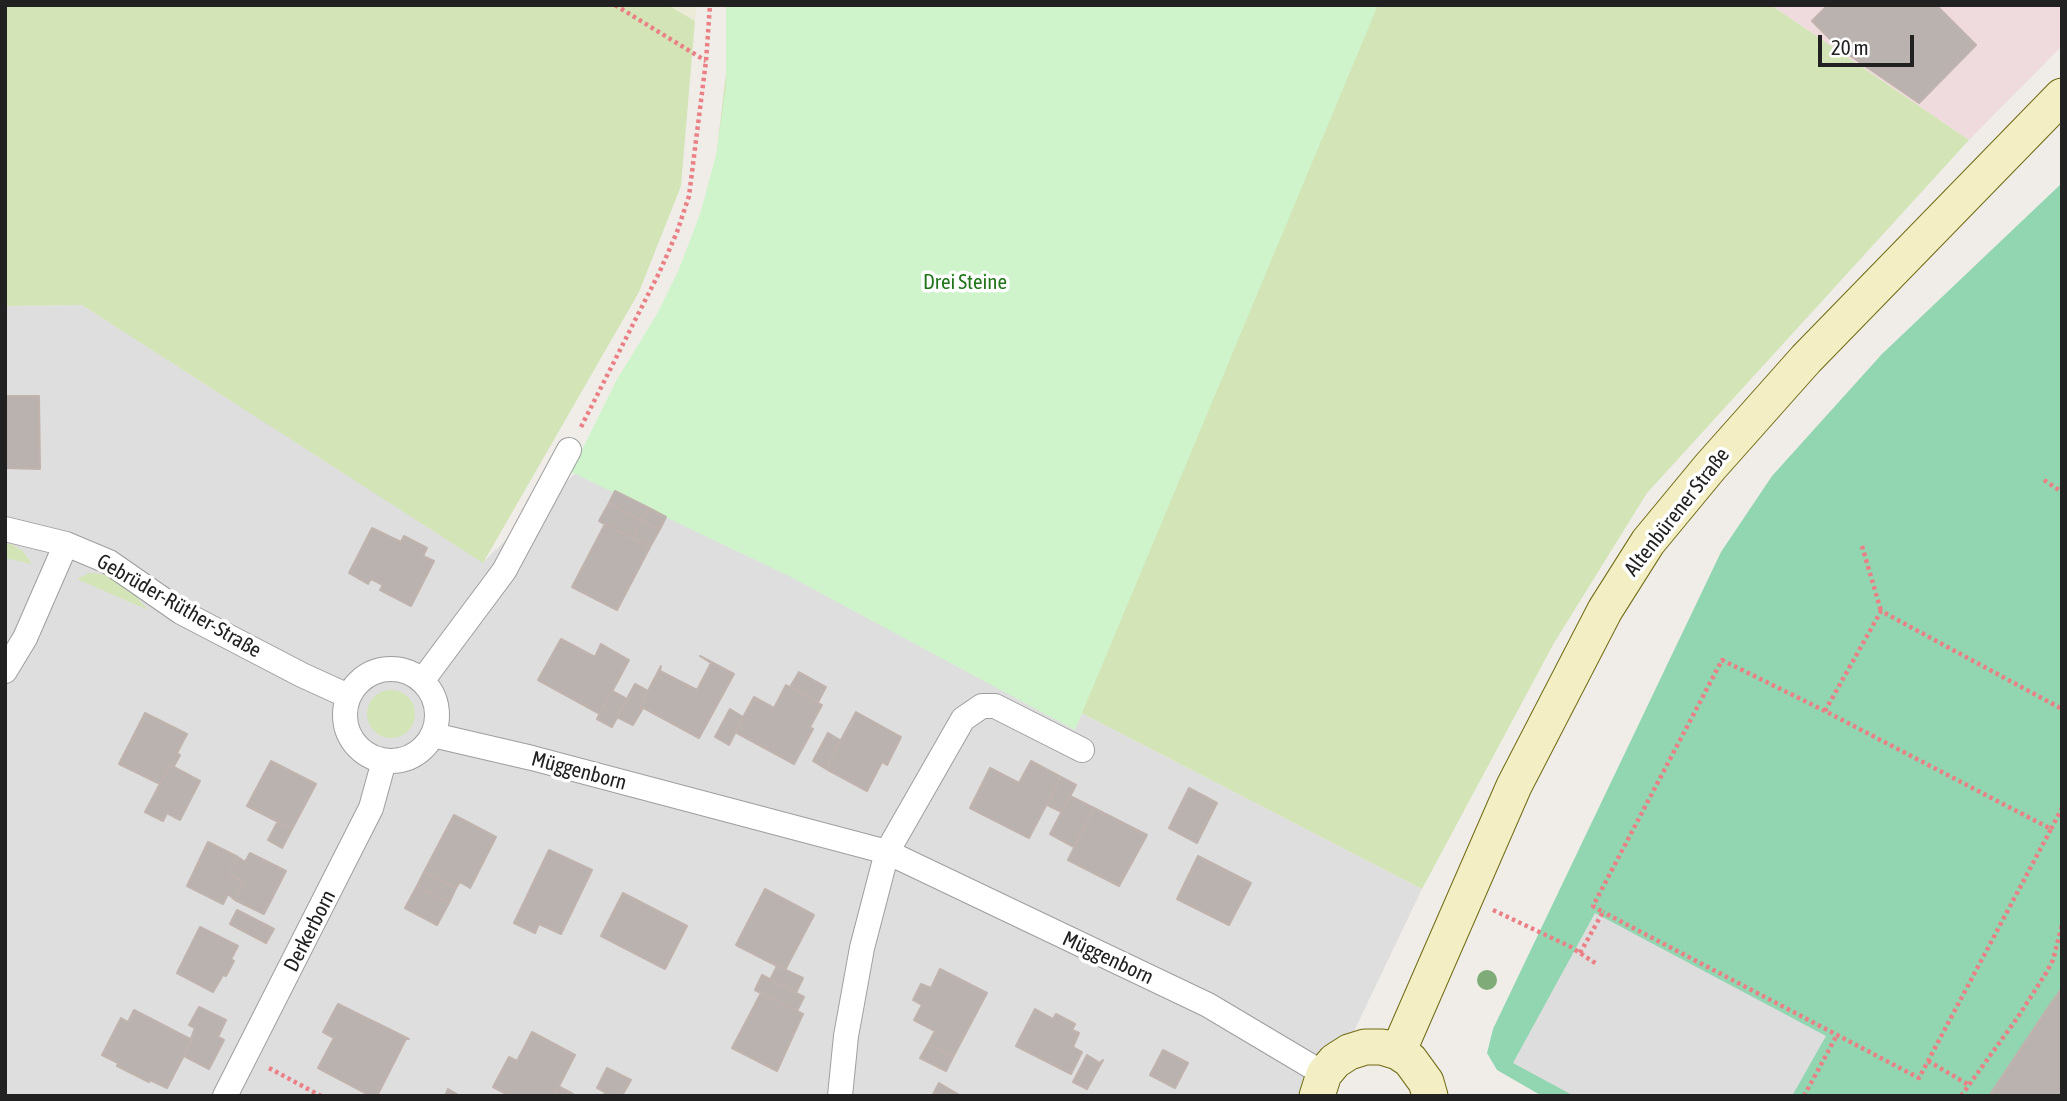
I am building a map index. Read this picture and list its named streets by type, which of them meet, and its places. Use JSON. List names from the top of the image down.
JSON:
{
  "streets": {
    "street": [
      "Altenbürener Straße",
      "Gebrüder-Rüther-Straße",
      "Müggenborn",
      "Derkerborn"
    ]
  },
  "crossings": [
    ["Gebrüder-Rüther-Straße", "Müggenborn"],
    ["Gebrüder-Rüther-Straße", "Derkerborn"],
    ["Müggenborn", "Derkerborn"]
  ],
  "parks": ["Drei Steine"],
  "scale_bar": "20 m"
}
